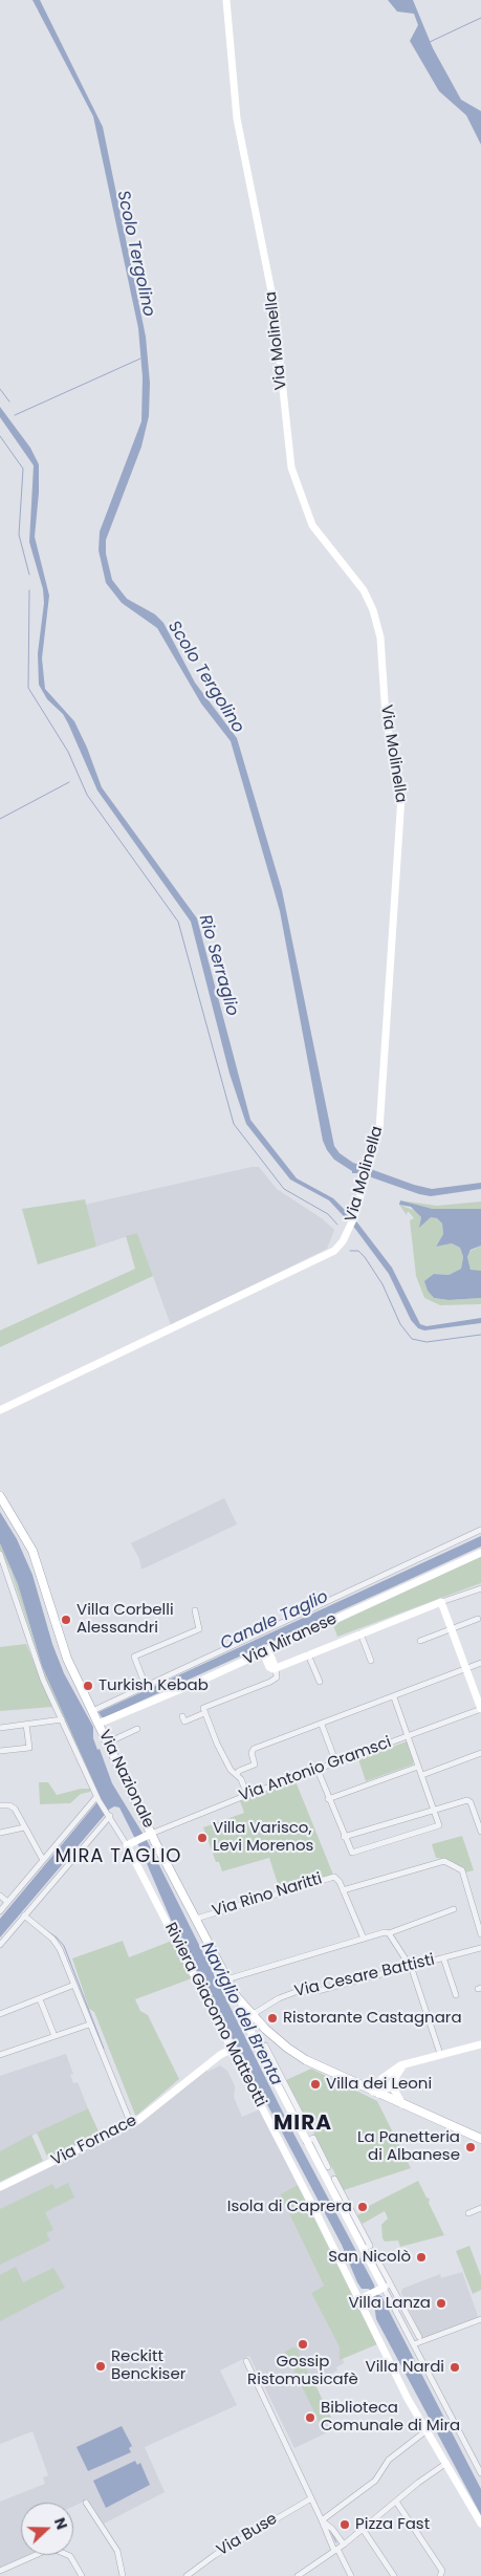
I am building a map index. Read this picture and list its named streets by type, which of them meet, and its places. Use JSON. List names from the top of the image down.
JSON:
{
  "streets": {
    "main road": ["Via Nazionale"],
    "street": [
      "Via Molinella",
      "Via Miranese",
      "Via Antonio Gramsci",
      "Via Rino Naritti",
      "Via Cesare Battisti",
      "Riviera Giacomo Matteotti",
      "Via Fornace",
      "Via Buse"
    ]
  },
  "crossings": [
    ["Via Miranese", "Via Nazionale"],
    ["Via Antonio Gramsci", "Via Nazionale"],
    ["Via Nazionale", "Via Rino Naritti"],
    ["Via Nazionale", "Via Cesare Battisti"],
    ["Riviera Giacomo Matteotti", "Via Fornace"]
  ],
  "districts": ["MIRA TAGLIO", "MIRA"],
  "water": [
    "Scolo Tergolino",
    "Rio Serraglio",
    "Canale Taglio",
    "Naviglio del Brenta"
  ],
  "places": [
    "Villa Corbelli Alessandri",
    "Turkish Kebab",
    "Villa Varisco, Levi Morenos",
    "Ristorante Castagnara",
    "Villa dei Leoni",
    "La Panetteria di Albanese",
    "Isola di Caprera",
    "San Nicolò",
    "Villa Lanza",
    "Gossip Ristomusicafè",
    "Reckitt Benckiser",
    "Villa Nardi",
    "Biblioteca Comunale di Mira",
    "Pizza Fast"
  ],
  "north": "right"
}
